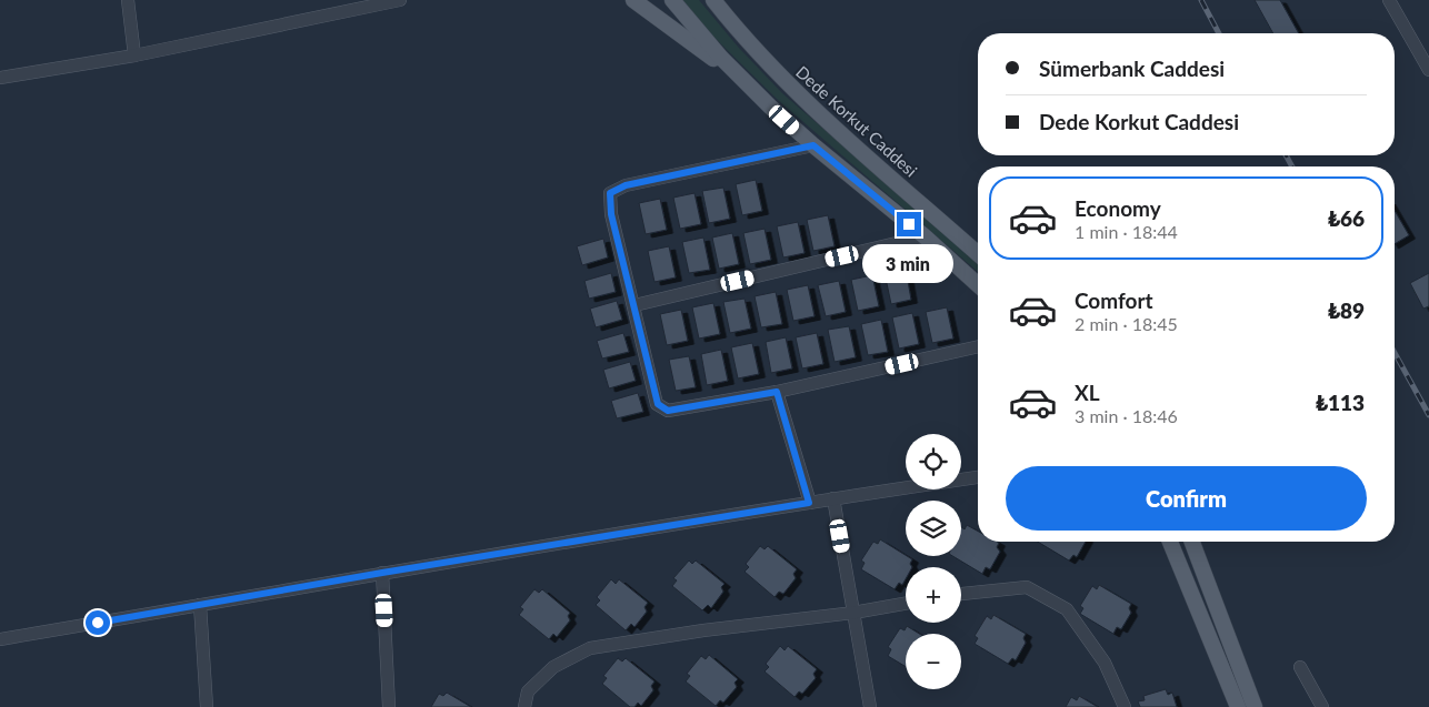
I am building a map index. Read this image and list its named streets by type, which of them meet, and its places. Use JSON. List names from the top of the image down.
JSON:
{
  "streets": {
    "main road": ["Dede Korkut Caddesi"]
  },
  "page": {
    "banner": ["Sümerbank Caddesi", "Dede Korkut Caddesi"],
    "list": [
      {
        "name": "Economy",
        "note": "1 min · 18:44",
        "value": "₺66"
      },
      {
        "name": "Comfort",
        "note": "2 min · 18:45",
        "value": "₺89"
      },
      {
        "name": "XL",
        "note": "3 min · 18:46",
        "value": "₺113"
      }
    ],
    "bubble": "3 min",
    "map_buttons": ["+", "−"],
    "buttons": "Confirm"
  }
}
